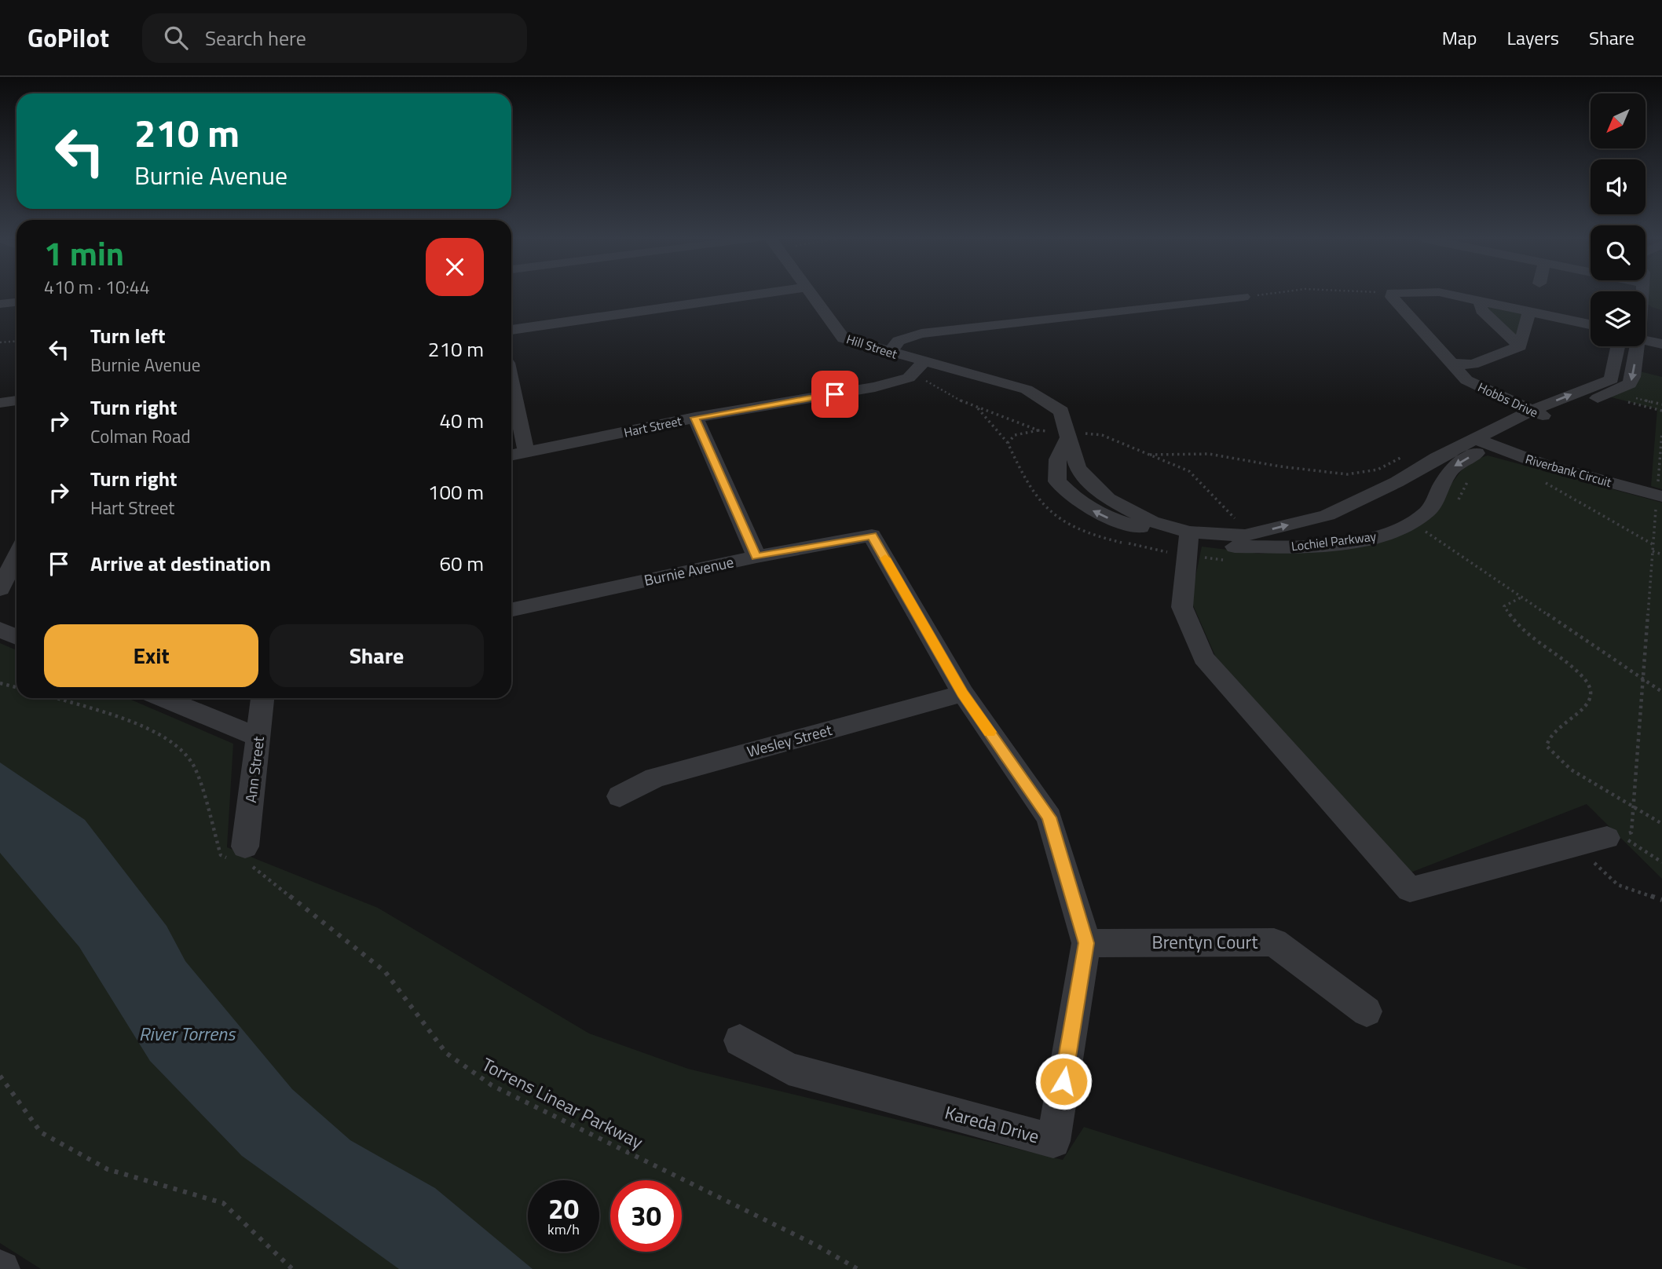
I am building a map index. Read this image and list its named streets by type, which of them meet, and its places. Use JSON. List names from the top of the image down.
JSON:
{
  "streets": {
    "street": [
      "Hill Street",
      "Hobbs Drive",
      "Hart Street",
      "Riverbank Circuit",
      "Lochiel Parkway",
      "Burnie Avenue",
      "Wesley Street",
      "Ann Street",
      "Brentyn Court",
      "Kareda Drive"
    ],
    "path": ["Torrens Linear Parkway"]
  },
  "crossings": [
    ["Hill Street", "Hart Street"],
    ["Hobbs Drive", "Lochiel Parkway"],
    ["Riverbank Circuit", "Lochiel Parkway"],
    ["Burnie Avenue", "Kareda Drive"],
    ["Wesley Street", "Kareda Drive"],
    ["Ann Street", "Torrens Linear Parkway"],
    ["Brentyn Court", "Kareda Drive"]
  ],
  "water": ["River Torrens"],
  "north": "bottom left",
  "page": {
    "header": "GoPilot",
    "search": "Search here",
    "nav": ["Map", "Layers", "Share"],
    "turn": ["210 m", "Burnie Avenue"],
    "heading": ["1 min", "410 m · 10:44"],
    "list": [
      {
        "name": "Turn left",
        "note": "Burnie Avenue",
        "value": "210 m"
      },
      {
        "name": "Turn right",
        "note": "Colman Road",
        "value": "40 m"
      },
      {
        "name": "Turn right",
        "note": "Hart Street",
        "value": "100 m"
      },
      {
        "name": "Arrive at destination",
        "value": "60 m"
      }
    ],
    "buttons": ["Exit", "Share"],
    "speed": "20 km/h",
    "limit": "30"
  }
}
